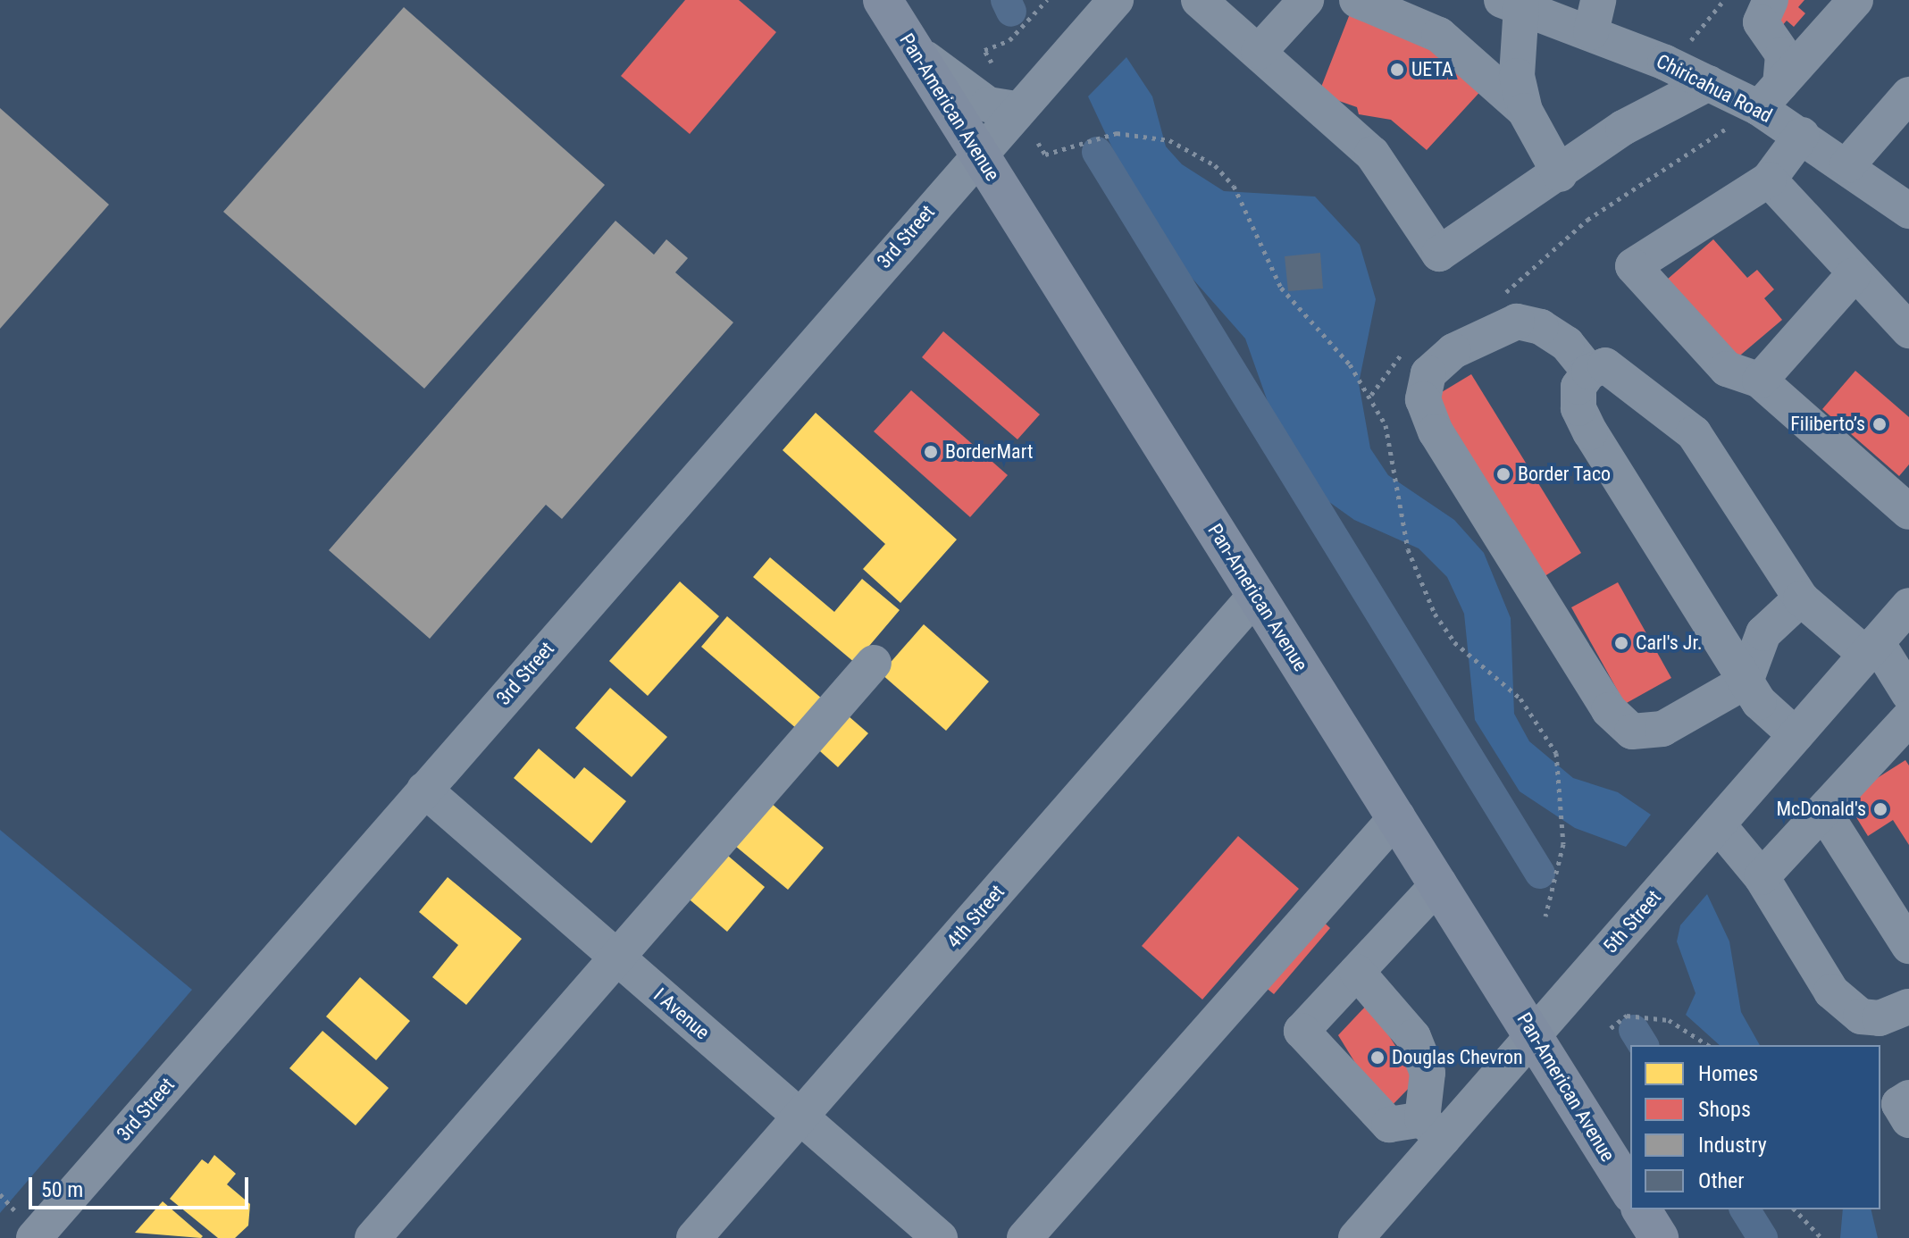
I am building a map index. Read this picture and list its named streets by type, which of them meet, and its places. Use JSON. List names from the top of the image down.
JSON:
{
  "streets": {
    "main road": ["Pan-American Avenue"],
    "street": [
      "Chiricahua Road",
      "3rd Street",
      "4th Street",
      "5th Street",
      "I Avenue"
    ]
  },
  "crossings": [
    ["Pan-American Avenue", "3rd Street"],
    ["Pan-American Avenue", "4th Street"],
    ["Pan-American Avenue", "5th Street"],
    ["3rd Street", "I Avenue"],
    ["4th Street", "I Avenue"]
  ],
  "places": [
    "UETA",
    "Filiberto’s",
    "BorderMart",
    "Border Taco",
    "Carl's Jr.",
    "McDonald's",
    "Douglas Chevron"
  ],
  "legend": [
    "Homes",
    "Shops",
    "Industry",
    "Other"
  ],
  "scale_bar": "50 m"
}
